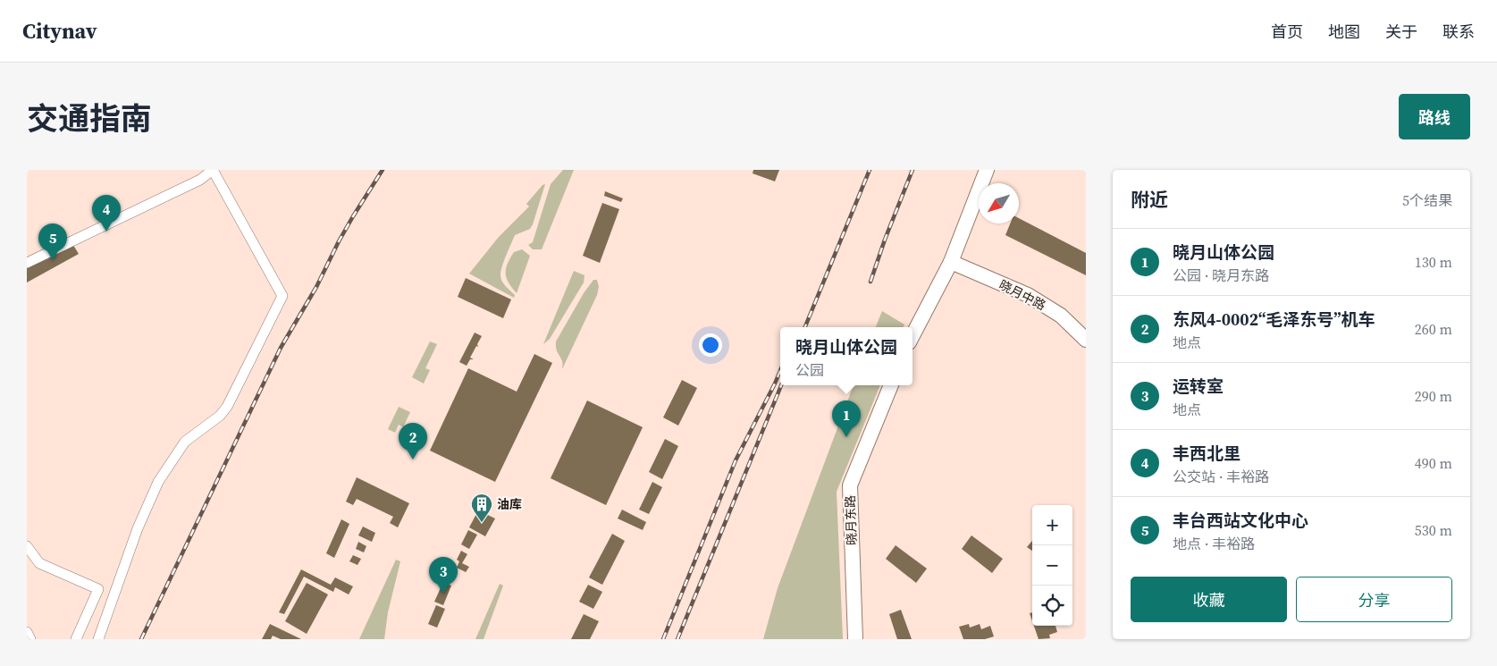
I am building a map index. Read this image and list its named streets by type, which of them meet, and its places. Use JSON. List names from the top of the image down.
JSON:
{
  "streets": {
    "street": ["晓月中路", "晓月东路"]
  },
  "places": {
    "building": ["油库"]
  },
  "north": "bottom left",
  "page": {
    "header": "Citynav",
    "nav": [
      "首页",
      "地图",
      "关于",
      "联系"
    ],
    "title": "交通指南",
    "buttons": [
      "路线",
      ["收藏", "分享"]
    ],
    "heading": ["附近", "5个结果"],
    "pins": [
      "4",
      "5",
      "1",
      "2",
      "3"
    ],
    "list": [
      {
        "mark": "1",
        "name": "晓月山体公园",
        "note": "公园 · 晓月东路",
        "value": "130 m"
      },
      {
        "mark": "2",
        "name": "东风4-0002“毛泽东号”机车",
        "note": "地点",
        "value": "260 m"
      },
      {
        "mark": "3",
        "name": "运转室",
        "note": "地点",
        "value": "290 m"
      },
      {
        "mark": "4",
        "name": "丰西北里",
        "note": "公交站 · 丰裕路",
        "value": "490 m"
      },
      {
        "mark": "5",
        "name": "丰台西站文化中心",
        "note": "地点 · 丰裕路",
        "value": "530 m"
      }
    ],
    "popup": ["晓月山体公园", "公园"],
    "map_buttons": ["+", "−"]
  }
}
